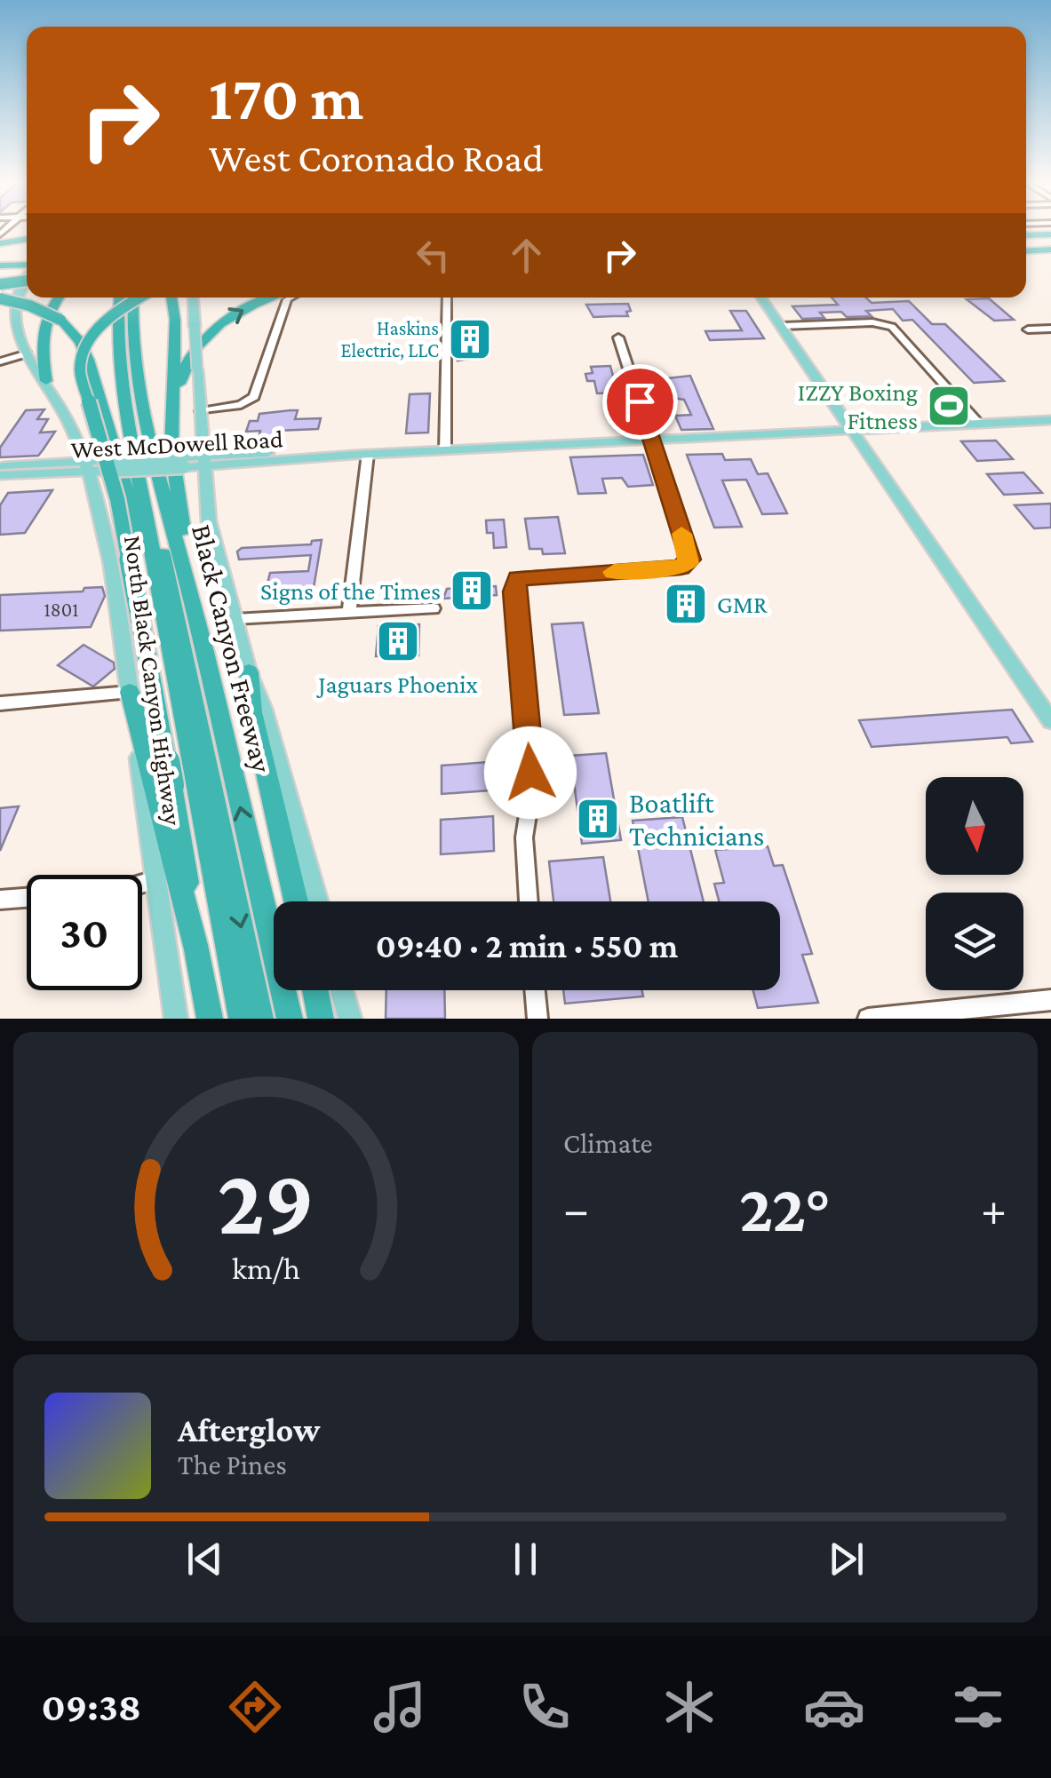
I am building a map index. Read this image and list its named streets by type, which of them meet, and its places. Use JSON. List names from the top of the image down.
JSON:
{
  "streets": {
    "highway": ["Black Canyon Freeway"],
    "main road": ["West McDowell Road", "North Black Canyon Highway"]
  },
  "crossings": [
    ["West McDowell Road", "North Black Canyon Highway"]
  ],
  "places": {
    "building": [
      "Haskins Electric, LLC",
      "Signs of the Times",
      "GMR",
      "Jaguars Phoenix",
      "Boatlift Technicians"
    ],
    "sports": ["IZZY Boxing Fitness"]
  },
  "house_numbers": ["1801"],
  "north": "bottom",
  "page": {
    "turn": ["170 m", "West Coronado Road"],
    "limit": "30",
    "trip": "09:40 · 2 min · 550 m",
    "tile": "Climate",
    "heat": ["−", "22°", "+"],
    "song": ["Afterglow", "The Pines"],
    "tabs": "09:38",
    "gauge": ["29", "km/h"]
  }
}
